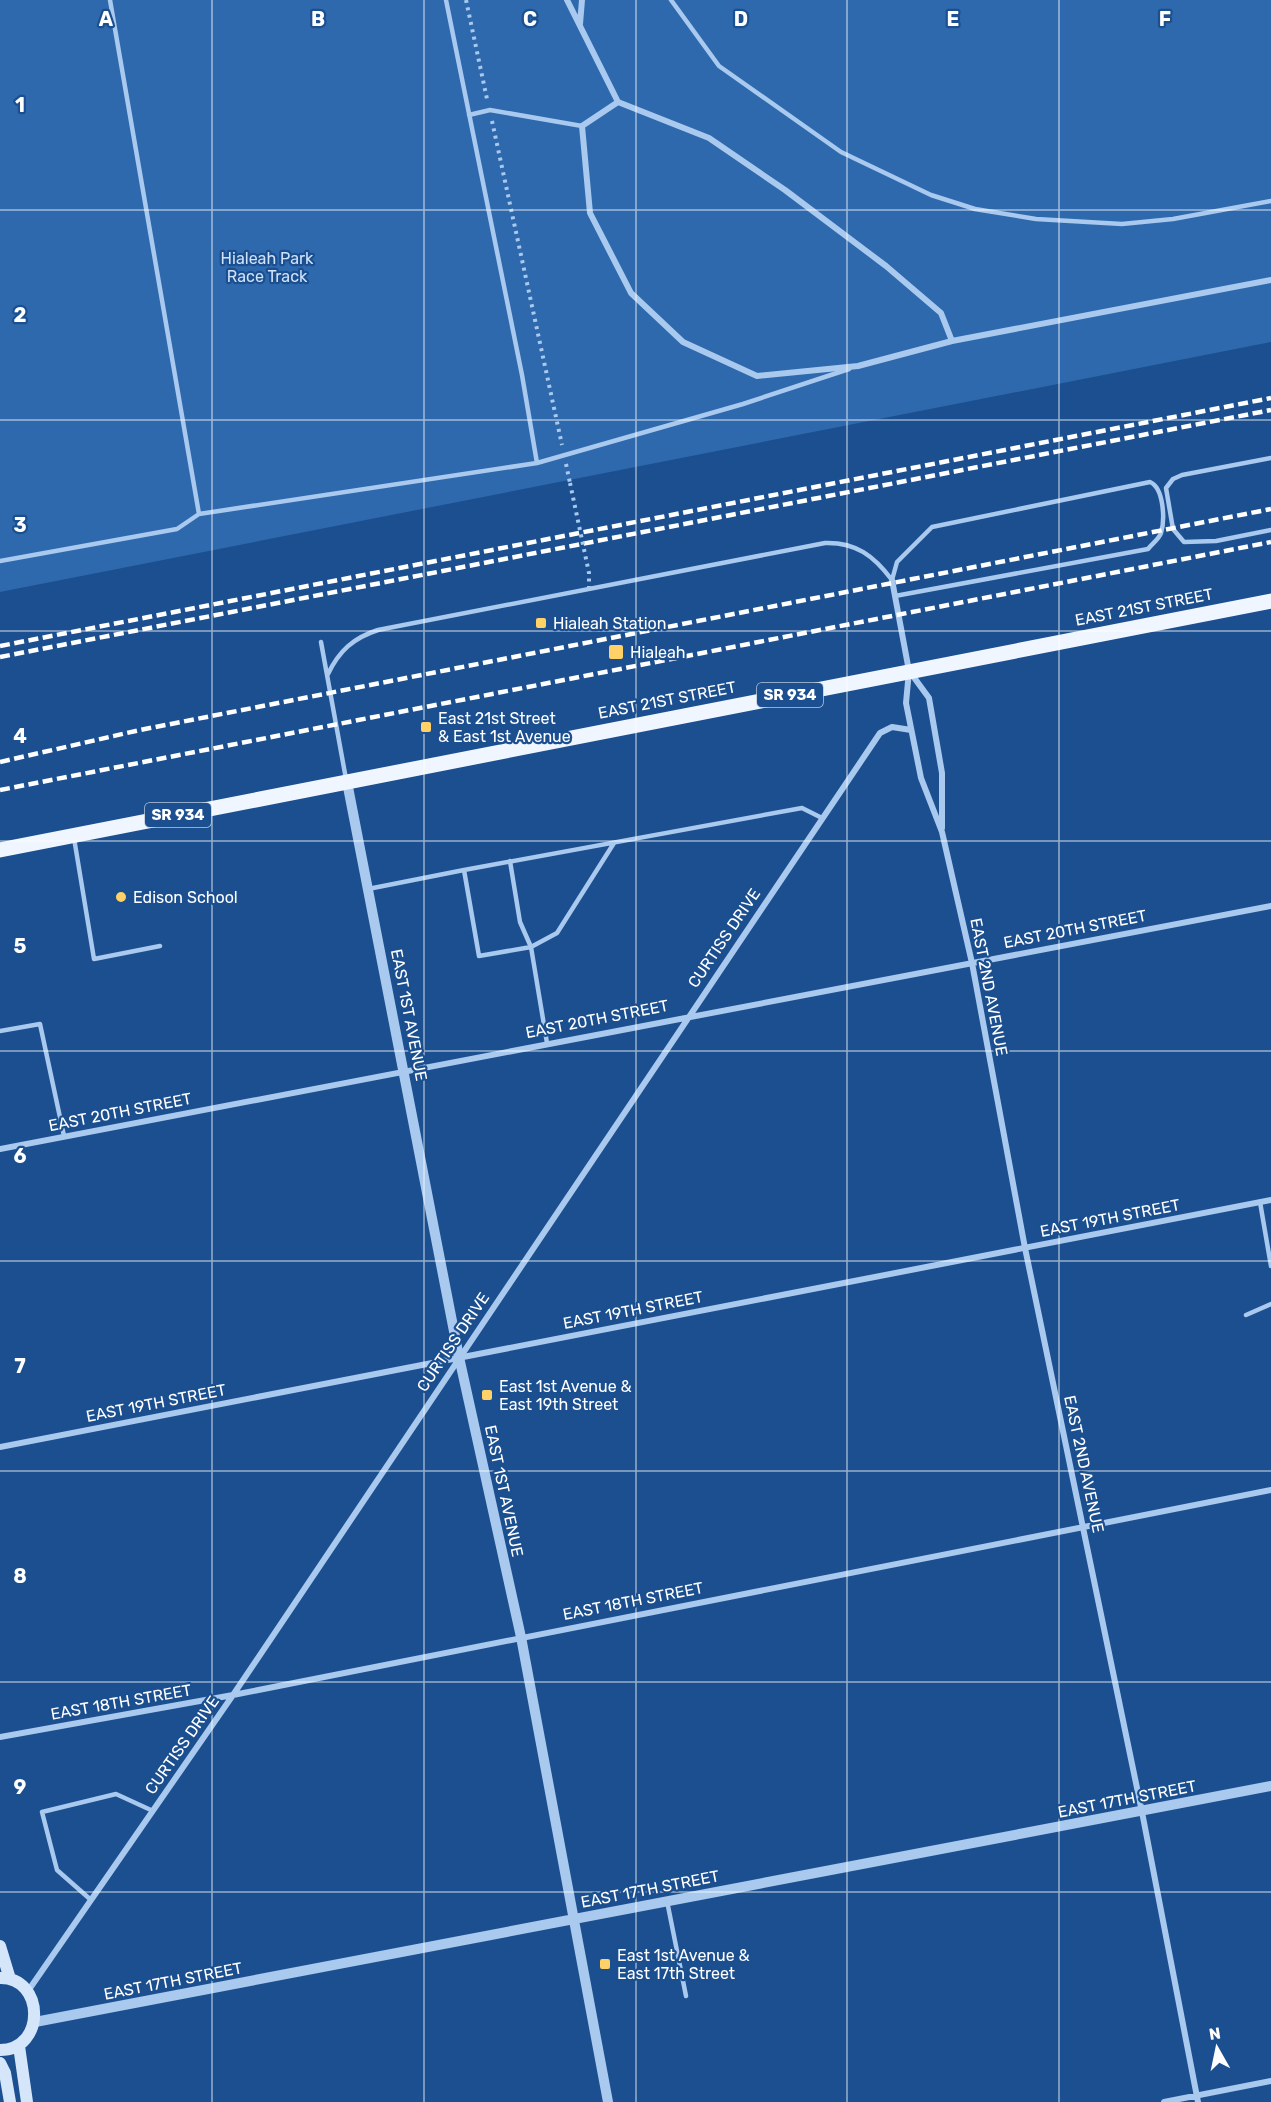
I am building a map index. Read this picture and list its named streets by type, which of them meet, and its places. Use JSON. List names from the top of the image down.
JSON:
{
  "streets": {
    "main road": ["EAST 21ST STREET", "SR 934"],
    "street": [
      "EAST 20TH STREET",
      "CURTISS DRIVE",
      "EAST 2ND AVENUE",
      "EAST 1ST AVENUE",
      "EAST 19TH STREET",
      "EAST 18TH STREET",
      "EAST 17TH STREET"
    ]
  },
  "crossings": [
    ["EAST 21ST STREET", "EAST 2ND AVENUE"],
    ["EAST 21ST STREET", "EAST 1ST AVENUE"],
    ["EAST 20TH STREET", "CURTISS DRIVE"],
    ["EAST 20TH STREET", "EAST 2ND AVENUE"],
    ["EAST 20TH STREET", "EAST 1ST AVENUE"],
    ["CURTISS DRIVE", "EAST 2ND AVENUE"],
    ["CURTISS DRIVE", "EAST 1ST AVENUE"],
    ["CURTISS DRIVE", "EAST 19TH STREET"],
    ["CURTISS DRIVE", "EAST 18TH STREET"],
    ["EAST 2ND AVENUE", "EAST 19TH STREET"],
    ["EAST 2ND AVENUE", "EAST 18TH STREET"],
    ["EAST 2ND AVENUE", "EAST 17TH STREET"],
    ["EAST 1ST AVENUE", "EAST 19TH STREET"],
    ["EAST 1ST AVENUE", "EAST 18TH STREET"],
    ["EAST 1ST AVENUE", "EAST 17TH STREET"]
  ],
  "parks": ["Hialeah Park Race Track"],
  "places": {
    "transit": [
      "Hialeah Station",
      "Hialeah",
      "East 21st Street & East 1st Avenue",
      "East 1st Avenue & East 19th Street",
      "East 1st Avenue & East 17th Street"
    ],
    "other": ["Edison School"]
  },
  "north": "top",
  "grid": {
    "columns": [
      "A",
      "B",
      "C",
      "D",
      "E",
      "F"
    ],
    "rows": [
      "1",
      "2",
      "3",
      "4",
      "5",
      "6",
      "7",
      "8",
      "9"
    ]
  }
}
